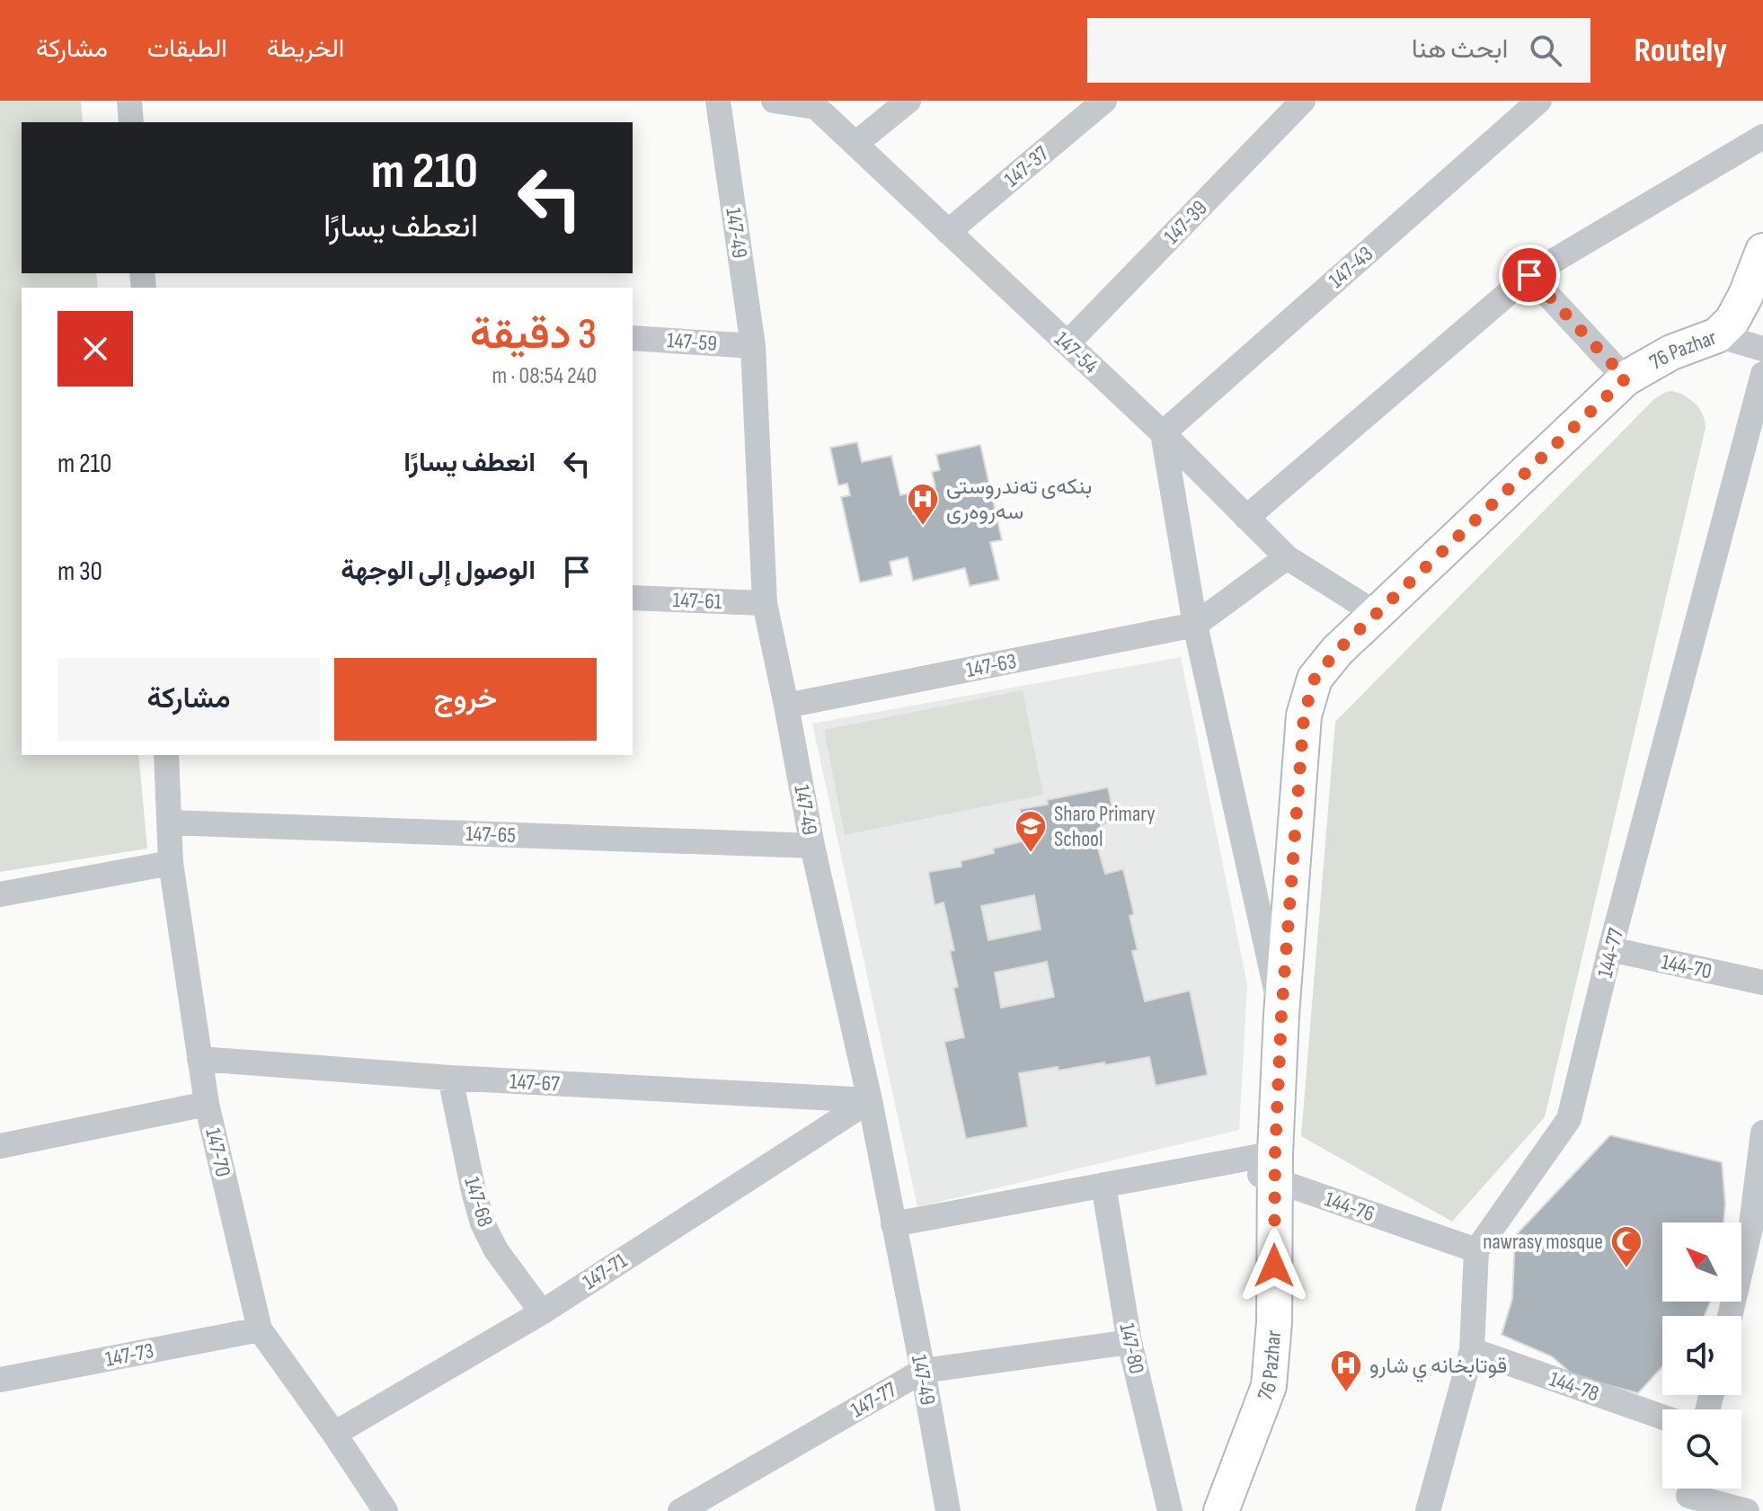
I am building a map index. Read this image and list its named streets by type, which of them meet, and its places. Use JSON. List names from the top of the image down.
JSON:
{
  "streets": {
    "street": [
      "147-37",
      "147-39",
      "147-49",
      "147-43",
      "147-59",
      "76 Pazhar",
      "147-54",
      "147-61",
      "147-63",
      "147-65",
      "144-77",
      "144-70",
      "147-67",
      "147-70",
      "147-68",
      "144-76",
      "147-71",
      "147-80",
      "147-73",
      "144-78",
      "147-77"
    ]
  },
  "crossings": [
    ["147-37", "147-54"],
    ["147-39", "147-54"],
    ["147-49", "147-59"],
    ["147-49", "147-61"],
    ["147-49", "147-63"],
    ["147-49", "147-65"],
    ["147-49", "147-67"],
    ["147-49", "147-71"],
    ["147-49", "147-77"],
    ["147-43", "147-54"],
    ["76 Pazhar", "147-54"],
    ["76 Pazhar", "144-76"],
    ["147-65", "147-70"],
    ["144-77", "144-70"],
    ["144-77", "144-76"],
    ["147-67", "147-70"],
    ["147-67", "147-68"],
    ["147-67", "147-71"],
    ["147-70", "147-71"],
    ["147-70", "147-73"],
    ["147-68", "147-71"],
    ["147-80", "147-77"]
  ],
  "places": {
    "hospital": ["بنکەی تەندروستی سەروەری", "قوتابخانه ي شارو"],
    "school or university": ["Sharo Primary School"],
    "mosque": ["nawrasy mosque"]
  },
  "north": "top left",
  "page": {
    "header": "Routely",
    "search": "ابحث هنا",
    "nav": ["الخريطة", "الطبقات", "مشاركة"],
    "turn": ["210 m", "انعطف يسارًا"],
    "heading": ["3 دقيقة", "240 m · 08:54"],
    "list": [
      {
        "name": "انعطف يسارًا",
        "value": "210 m"
      },
      {
        "name": "الوصول إلى الوجهة",
        "value": "30 m"
      }
    ],
    "buttons": ["خروج", "مشاركة"]
  }
}
